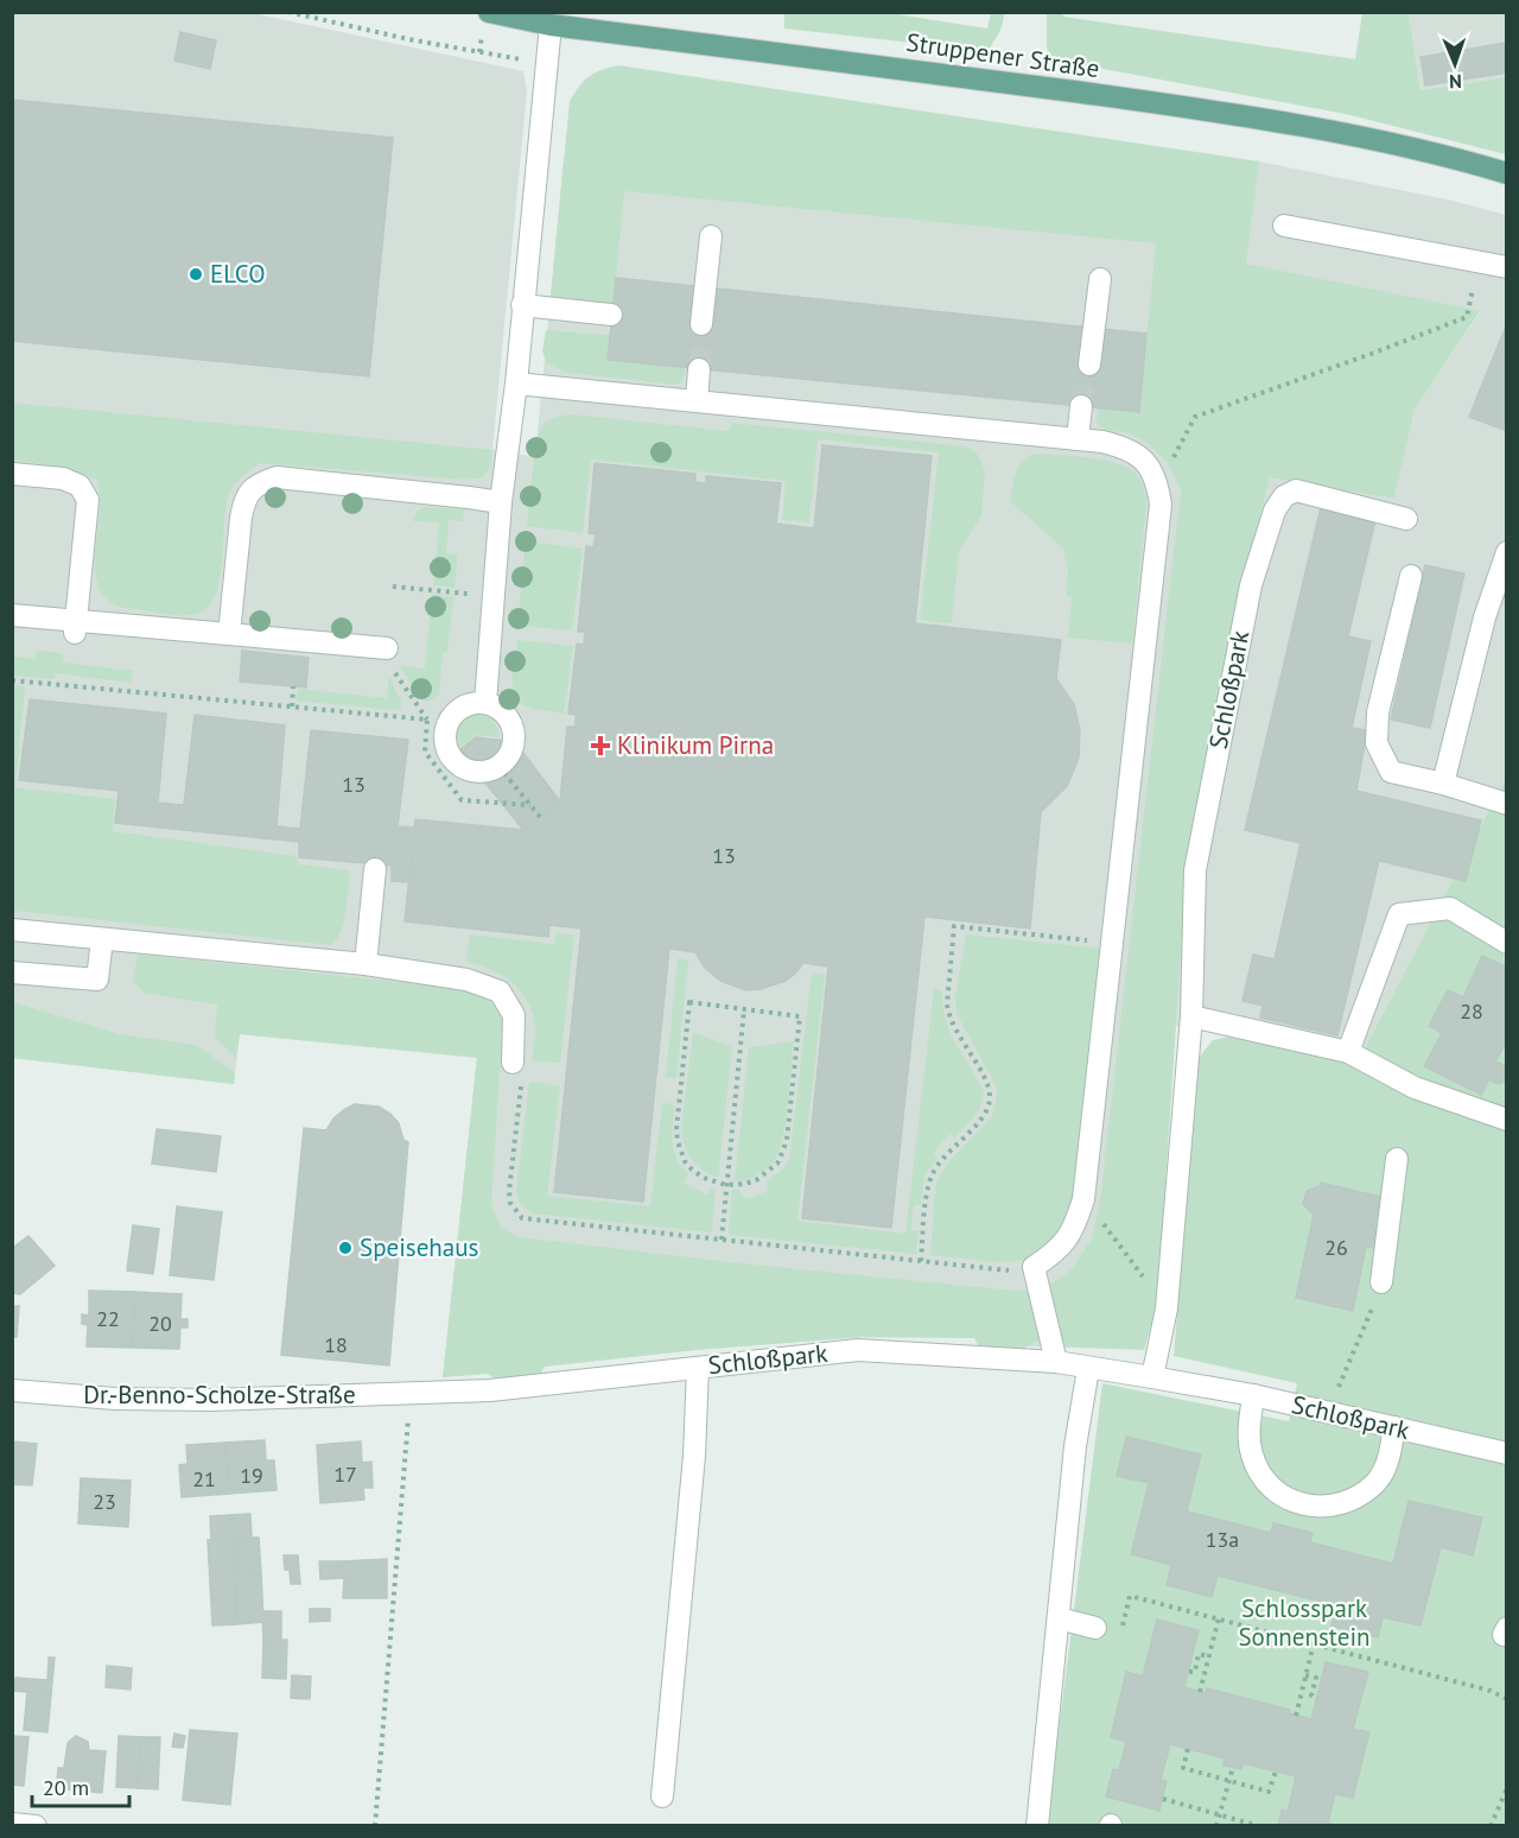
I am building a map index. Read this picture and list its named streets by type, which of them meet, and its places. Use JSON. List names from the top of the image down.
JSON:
{
  "streets": {
    "main road": ["Struppener Straße"],
    "street": ["Schloßpark", "Dr.-Benno-Scholze-Straße"]
  },
  "crossings": [
    ["Schloßpark", "Dr.-Benno-Scholze-Straße"]
  ],
  "parks": ["Schlosspark Sonnenstein"],
  "places": {
    "other": ["ELCO", "Speisehaus"],
    "health": ["Klinikum Pirna"]
  },
  "house_numbers": [
    "13",
    "13",
    "28",
    "26",
    "22",
    "20",
    "18",
    "17",
    "19",
    "21",
    "23",
    "13a"
  ],
  "scale_bar": "20 m",
  "north": "bottom"
}
